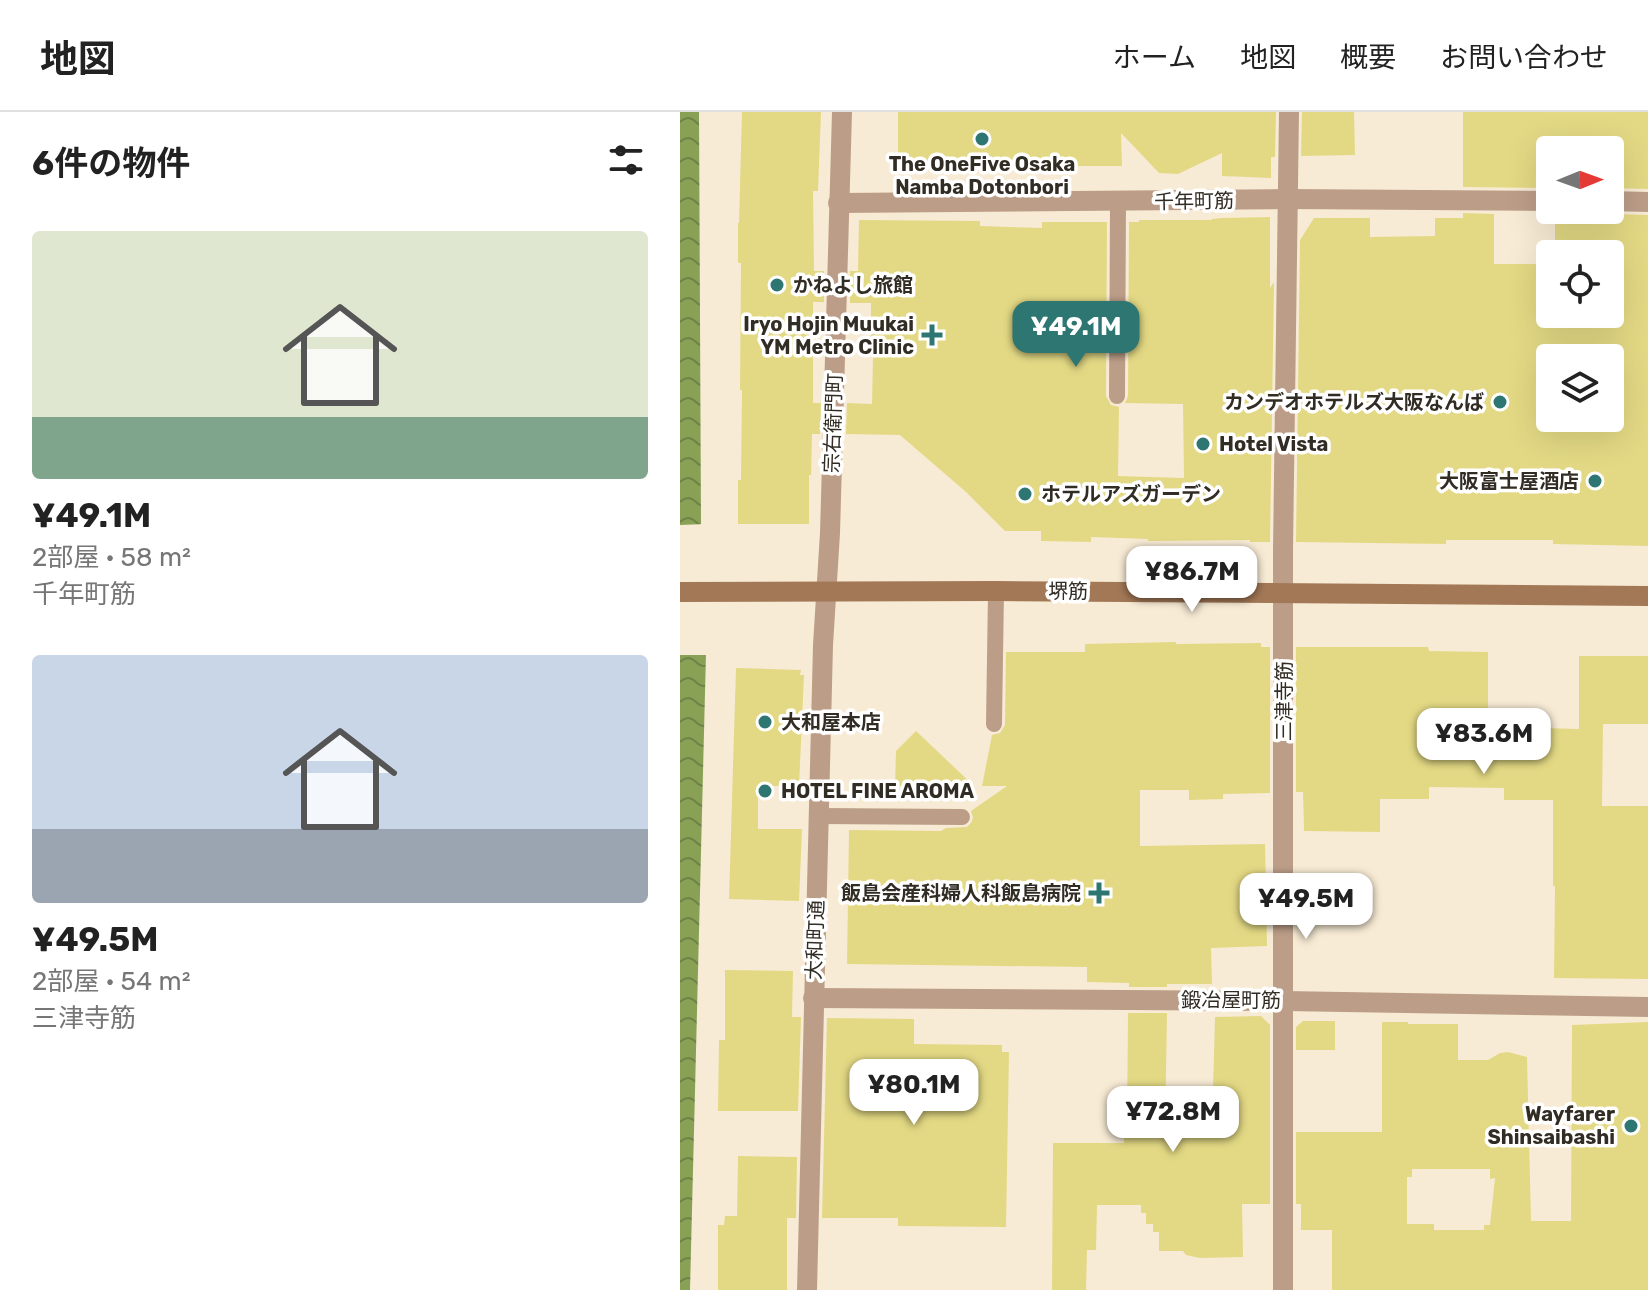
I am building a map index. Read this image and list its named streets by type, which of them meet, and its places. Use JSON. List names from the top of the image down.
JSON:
{
  "streets": {
    "main road": ["堺筋"],
    "street": [
      "千年町筋",
      "宗右衛門町",
      "三津寺筋",
      "大和町通",
      "鍛冶屋町筋"
    ]
  },
  "crossings": [
    ["千年町筋", "宗右衛門町"],
    ["千年町筋", "三津寺筋"],
    ["宗右衛門町", "堺筋"],
    ["宗右衛門町", "大和町通"],
    ["堺筋", "三津寺筋"],
    ["堺筋", "大和町通"],
    ["三津寺筋", "鍛冶屋町筋"],
    ["大和町通", "鍛冶屋町筋"]
  ],
  "places": {
    "other": [
      "The OneFive Osaka Namba Dotonbori",
      "かねよし旅館",
      "カンデオホテルズ大阪なんば",
      "Hotel Vista",
      "大阪富士屋酒店",
      "ホテルアズガーデン",
      "大和屋本店",
      "HOTEL FINE AROMA",
      "Wayfarer Shinsaibashi"
    ],
    "health": ["Iryo Hojin Muukai YM Metro Clinic", "飯島会産科婦人科飯島病院"]
  },
  "north": "right",
  "page": {
    "header": "地図",
    "nav": [
      "ホーム",
      "地図",
      "概要",
      "お問い合わせ"
    ],
    "heading": "6件の物件",
    "list": [
      {
        "name": "¥49.1M",
        "note": "2部屋 · 58 m² · 千年町筋"
      },
      {
        "name": "¥49.5M",
        "note": "2部屋 · 54 m² · 三津寺筋"
      }
    ],
    "price": [
      "¥49.1M",
      "¥86.7M",
      "¥83.6M",
      "¥49.5M",
      "¥80.1M",
      "¥72.8M"
    ]
  }
}
